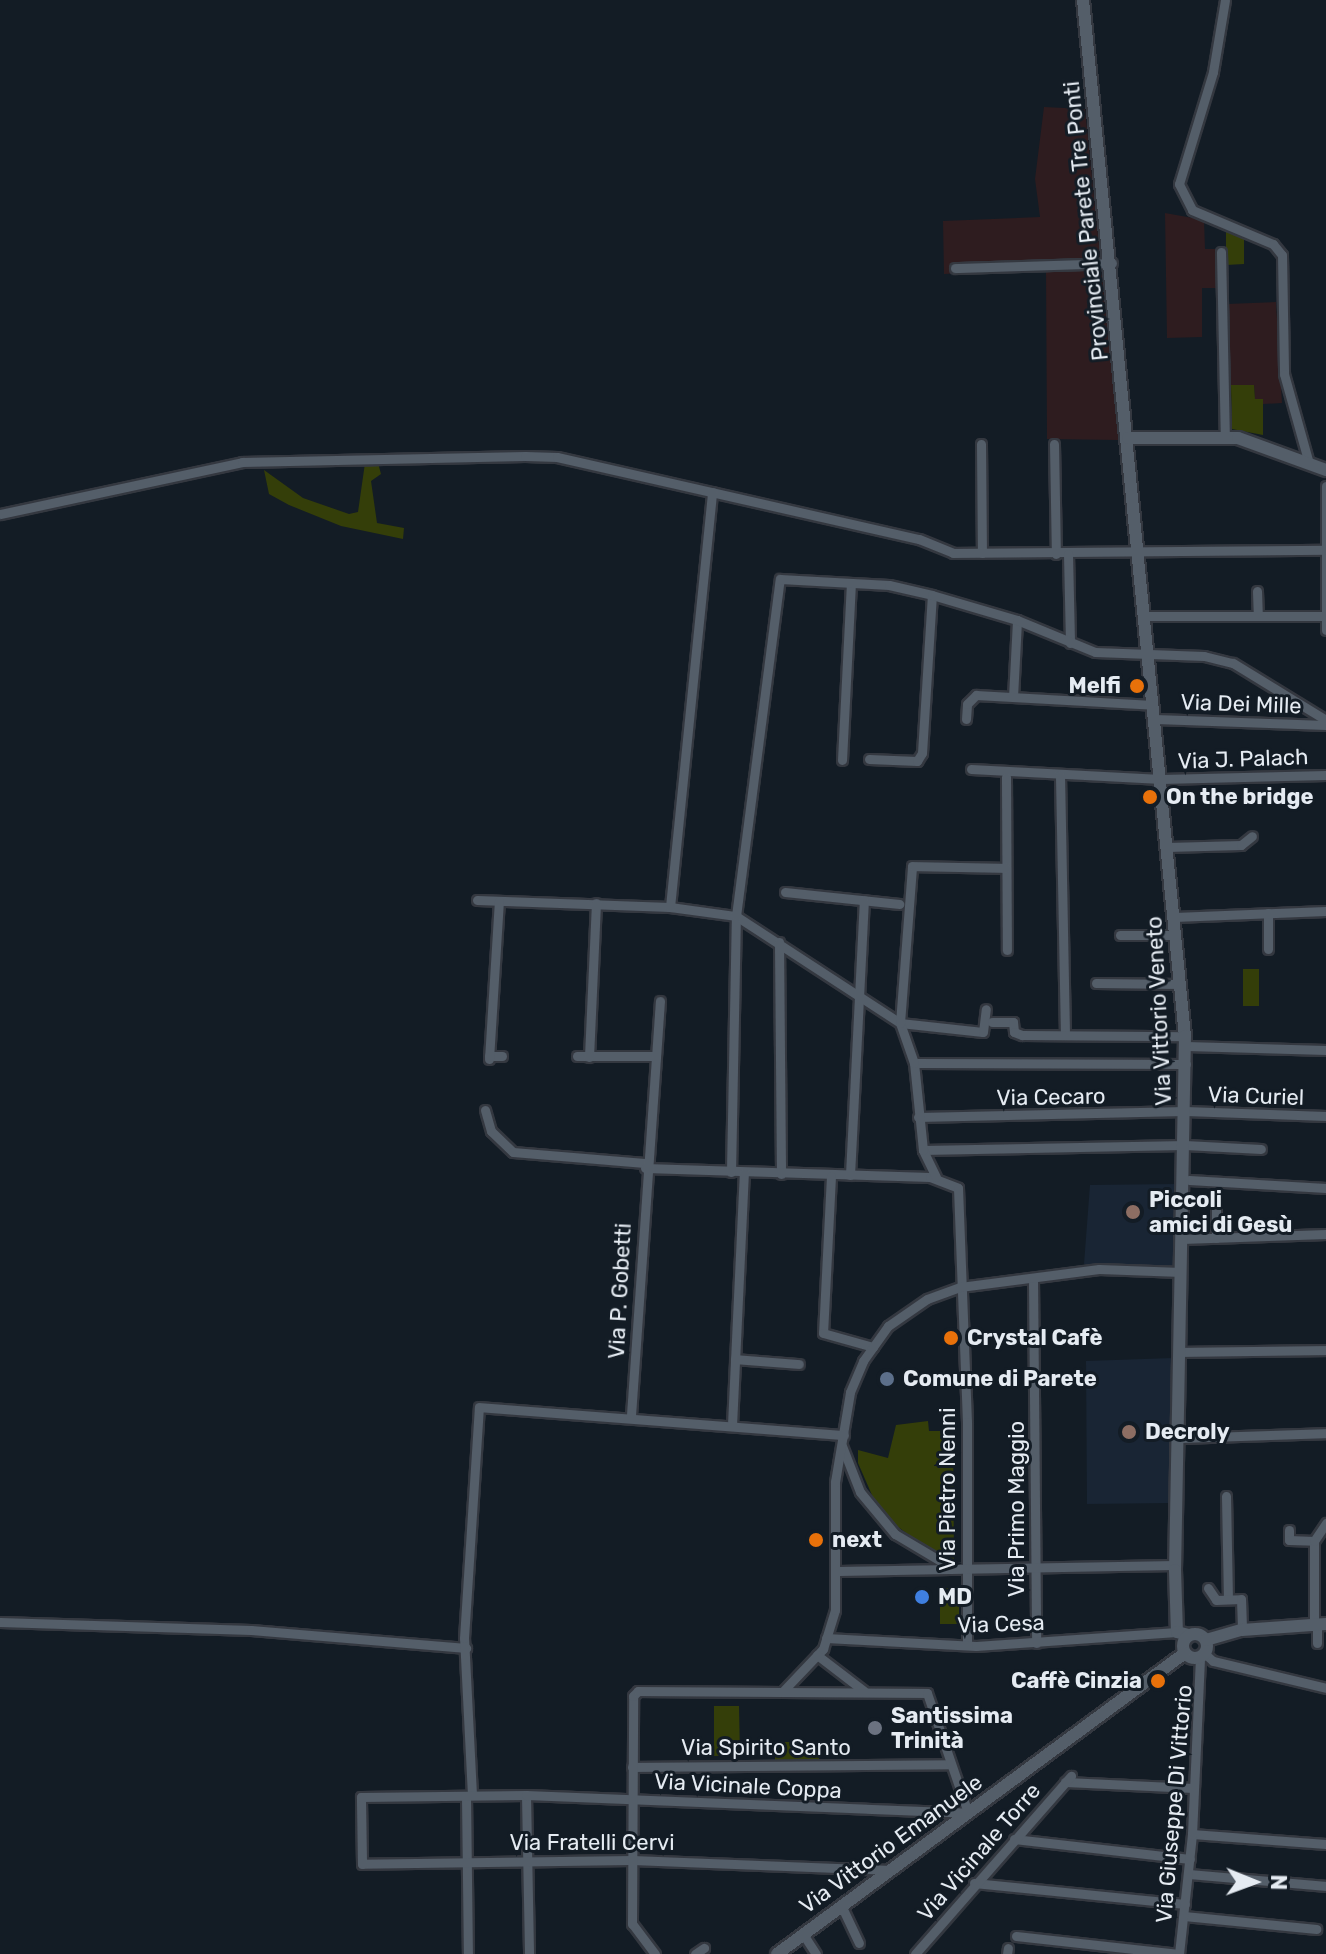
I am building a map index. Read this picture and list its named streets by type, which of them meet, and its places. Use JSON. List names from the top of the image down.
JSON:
{
  "streets": {
    "street": [
      "Provinciale Parete Tre Ponti",
      "Via Dei Mille",
      "Via J. Palach",
      "Via Vittorio Veneto",
      "Via Curiel",
      "Via Cecaro",
      "Via P. Gobetti",
      "Via Pietro Nenni",
      "Via Primo Maggio",
      "Via Cesa",
      "Via Spirito Santo",
      "Via Vicinale Coppa",
      "Via Giuseppe Di Vittorio",
      "Via Fratelli Cervi",
      "Via Vittorio Emanuele",
      "Via Vicinale Torre"
    ]
  },
  "crossings": [
    ["Provinciale Parete Tre Ponti", "Via Vittorio Veneto"],
    ["Via Dei Mille", "Via Vittorio Veneto"],
    ["Via J. Palach", "Via Vittorio Veneto"],
    ["Via Vittorio Veneto", "Via Curiel"],
    ["Via Vittorio Veneto", "Via Cecaro"],
    ["Via Vittorio Veneto", "Via Cesa"],
    ["Via Vittorio Veneto", "Via Vittorio Emanuele"],
    ["Via Curiel", "Via Cecaro"],
    ["Via Pietro Nenni", "Via Cesa"],
    ["Via Primo Maggio", "Via Cesa"],
    ["Via Vicinale Coppa", "Via Fratelli Cervi"],
    ["Via Vicinale Coppa", "Via Vittorio Emanuele"],
    ["Via Giuseppe Di Vittorio", "Via Vicinale Torre"],
    ["Via Fratelli Cervi", "Via Vittorio Emanuele"]
  ],
  "places": [
    "Melfi",
    "On the bridge",
    "Piccoli amici di Gesù",
    "Crystal Cafè",
    "Comune di Parete",
    "Decroly",
    "next",
    "MD",
    "Caffè Cinzia",
    "Santissima Trinità"
  ],
  "north": "right"
}
